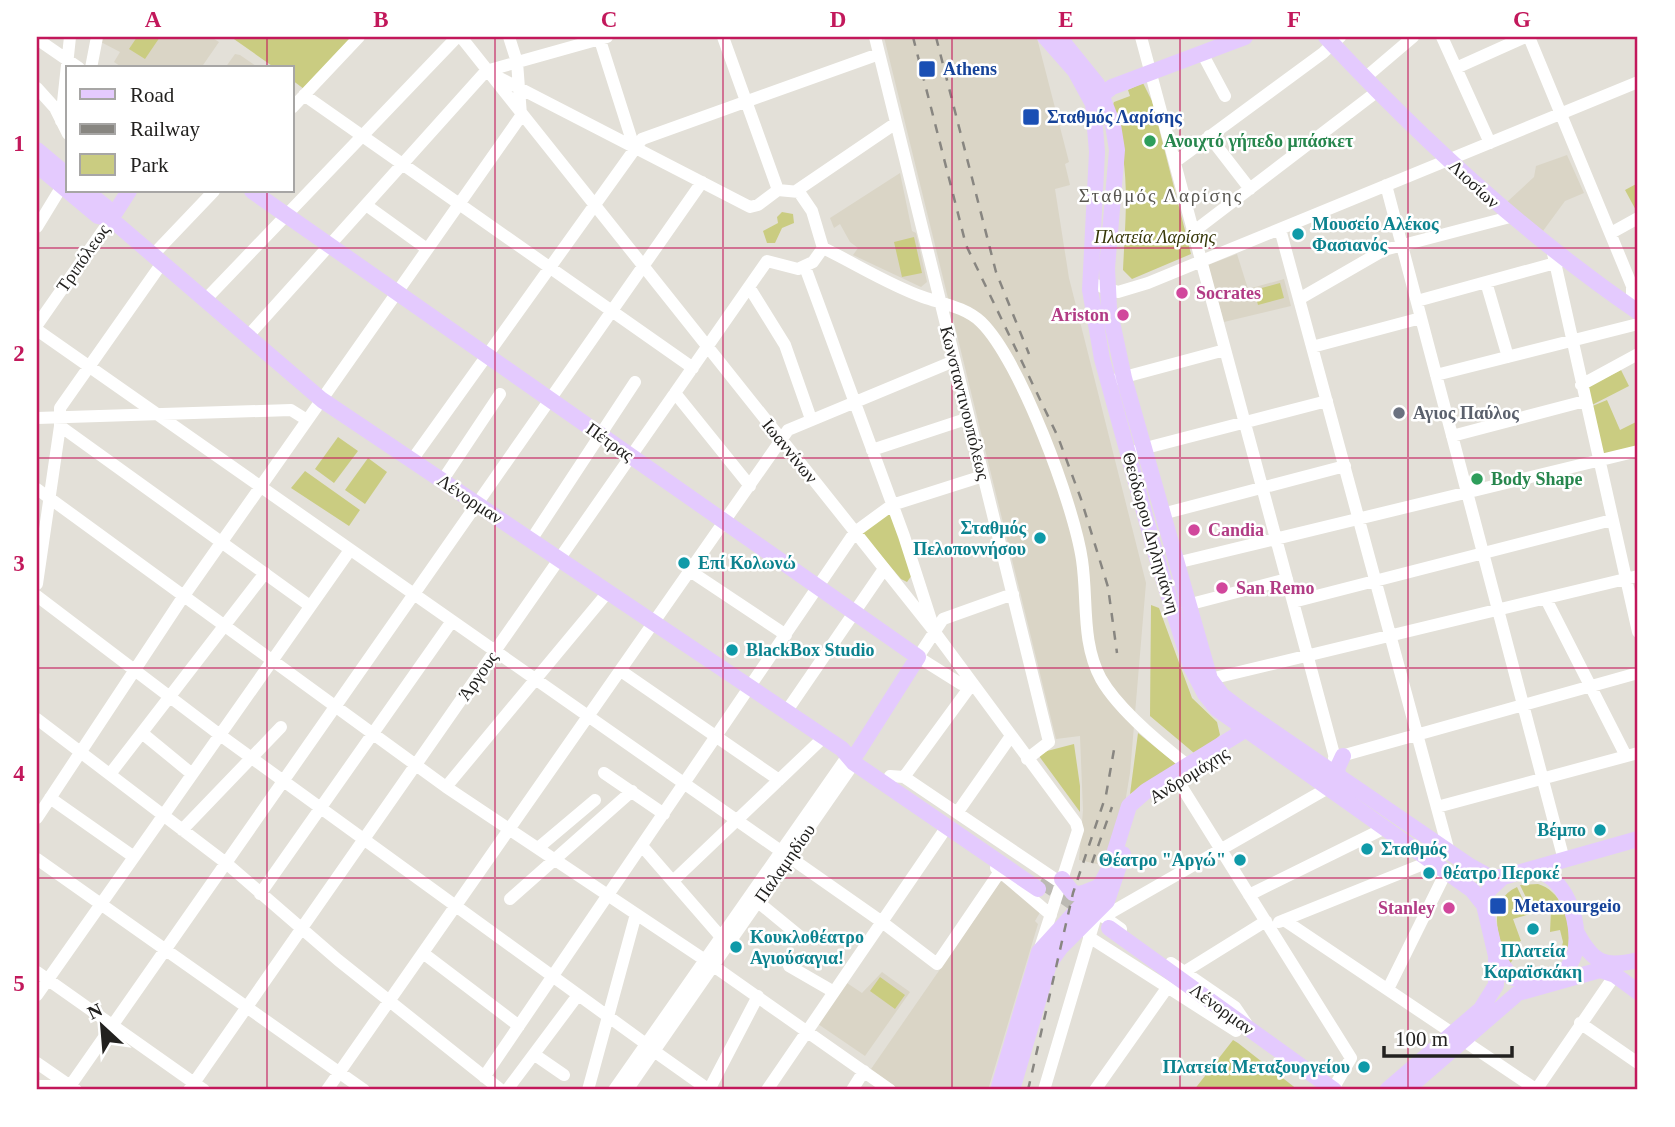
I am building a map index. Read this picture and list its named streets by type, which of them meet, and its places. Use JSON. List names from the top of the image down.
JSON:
{
  "streets": {
    "main road": [
      "Λιοσίων",
      "Τριπόλεως",
      "Πέτρας",
      "Λένορμαν",
      "Θεόδωρου Δηληγιάννη",
      "Ανδρομάχης",
      "Παλαμηδίου"
    ],
    "street": ["Κωνσταντινουπόλεως", "Ιωαννίνων", "Άργους"]
  },
  "crossings": [
    ["Τριπόλεως", "Λένορμαν"],
    ["Κωνσταντινουπόλεως", "Ιωαννίνων"],
    ["Πέτρας", "Ιωαννίνων"],
    ["Πέτρας", "Άργους"],
    ["Πέτρας", "Παλαμηδίου"],
    ["Ιωαννίνων", "Λένορμαν"],
    ["Ιωαννίνων", "Άργους"],
    ["Ιωαννίνων", "Παλαμηδίου"],
    ["Λένορμαν", "Άργους"],
    ["Λένορμαν", "Ανδρομάχης"],
    ["Λένορμαν", "Παλαμηδίου"],
    ["Θεόδωρου Δηληγιάννη", "Ανδρομάχης"]
  ],
  "districts": ["Σταθμός Λαρίσης"],
  "parks": ["Πλατεία Λαρίσης"],
  "places": {
    "transit": ["Athens", "Σταθμός Λαρίσης", "Metaxourgeio"],
    "other": [
      "Ανοιχτό γήπεδο μπάσκετ",
      "Μουσείο Αλέκος Φασιανός",
      "Socrates",
      "Ariston",
      "Αγιος Παύλος",
      "Body Shape",
      "Candia",
      "Σταθμός Πελοποννήσου",
      "Επί Κολωνώ",
      "San Remo",
      "BlackBox Studio",
      "Βέμπο",
      "Σταθμός",
      "Θέατρο \"Αργώ\"",
      "θέατρο Περοκέ",
      "Stanley",
      "Πλατεία Καραϊσκάκη",
      "Κουκλοθέατρο Αγιούσαγια!",
      "Πλατεία Μεταξουργείου"
    ]
  },
  "legend": ["Road", "Railway", "Park"],
  "scale_bar": "100 m",
  "north": "top left",
  "grid": {
    "columns": [
      "A",
      "B",
      "C",
      "D",
      "E",
      "F",
      "G"
    ],
    "rows": [
      "1",
      "2",
      "3",
      "4",
      "5"
    ]
  }
}
